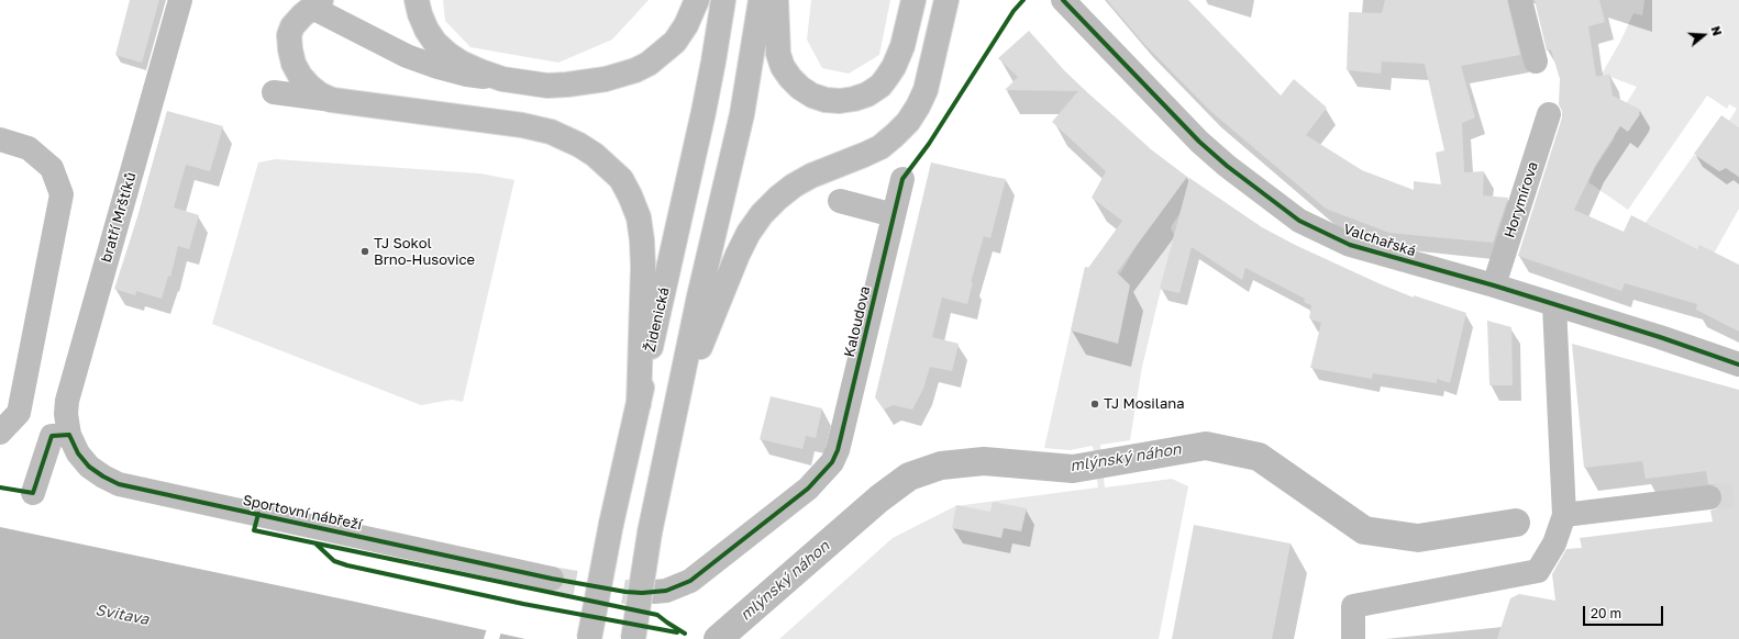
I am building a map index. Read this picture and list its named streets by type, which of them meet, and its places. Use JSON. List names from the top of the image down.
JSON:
{
  "streets": {
    "main road": [
      "Horymírova",
      "bratří Mrštíků",
      "Valchařská",
      "Židenická",
      "Kaloudova",
      "Sportovní nábřeží"
    ]
  },
  "crossings": [
    ["Horymírova", "Valchařská"],
    ["bratří Mrštíků", "Sportovní nábřeží"]
  ],
  "water": ["mlýnský náhon", "Svitava"],
  "places": ["TJ Sokol Brno-Husovice", "TJ Mosilana"],
  "scale_bar": "20 m",
  "north": "right"
}
